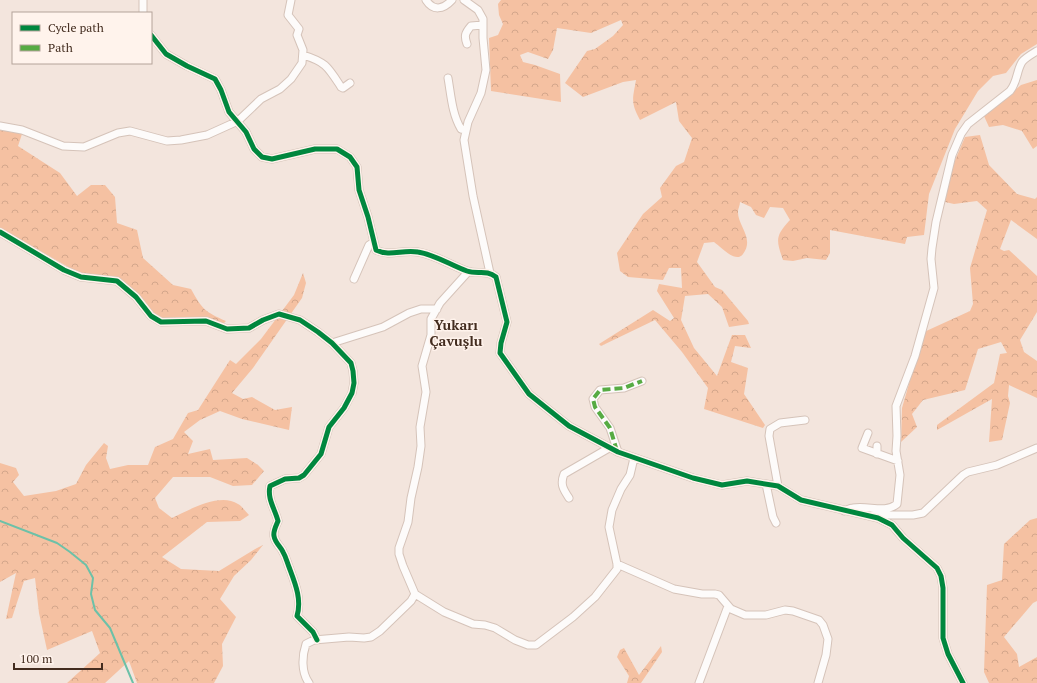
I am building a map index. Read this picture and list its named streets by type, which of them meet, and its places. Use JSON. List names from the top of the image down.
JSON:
{
  "districts": ["Yukarı Çavuşlu"],
  "legend": ["Cycle path", "Path"],
  "scale_bar": "100 m"
}
